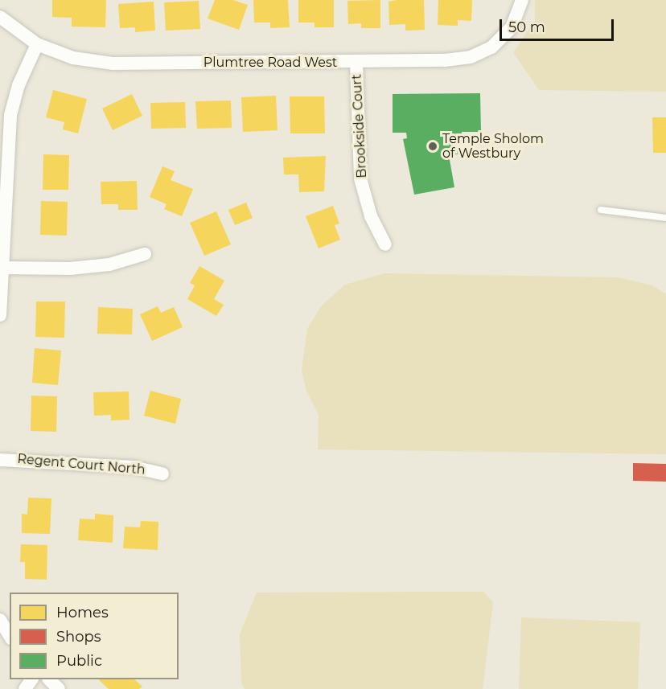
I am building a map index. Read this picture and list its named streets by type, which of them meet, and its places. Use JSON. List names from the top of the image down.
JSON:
{
  "streets": {
    "street": ["Plumtree Road West", "Brookside Court", "Regent Court North"]
  },
  "crossings": [
    ["Plumtree Road West", "Brookside Court"]
  ],
  "places": ["Temple Sholom of Westbury"],
  "legend": ["Homes", "Shops", "Public"],
  "scale_bar": "50 m"
}
